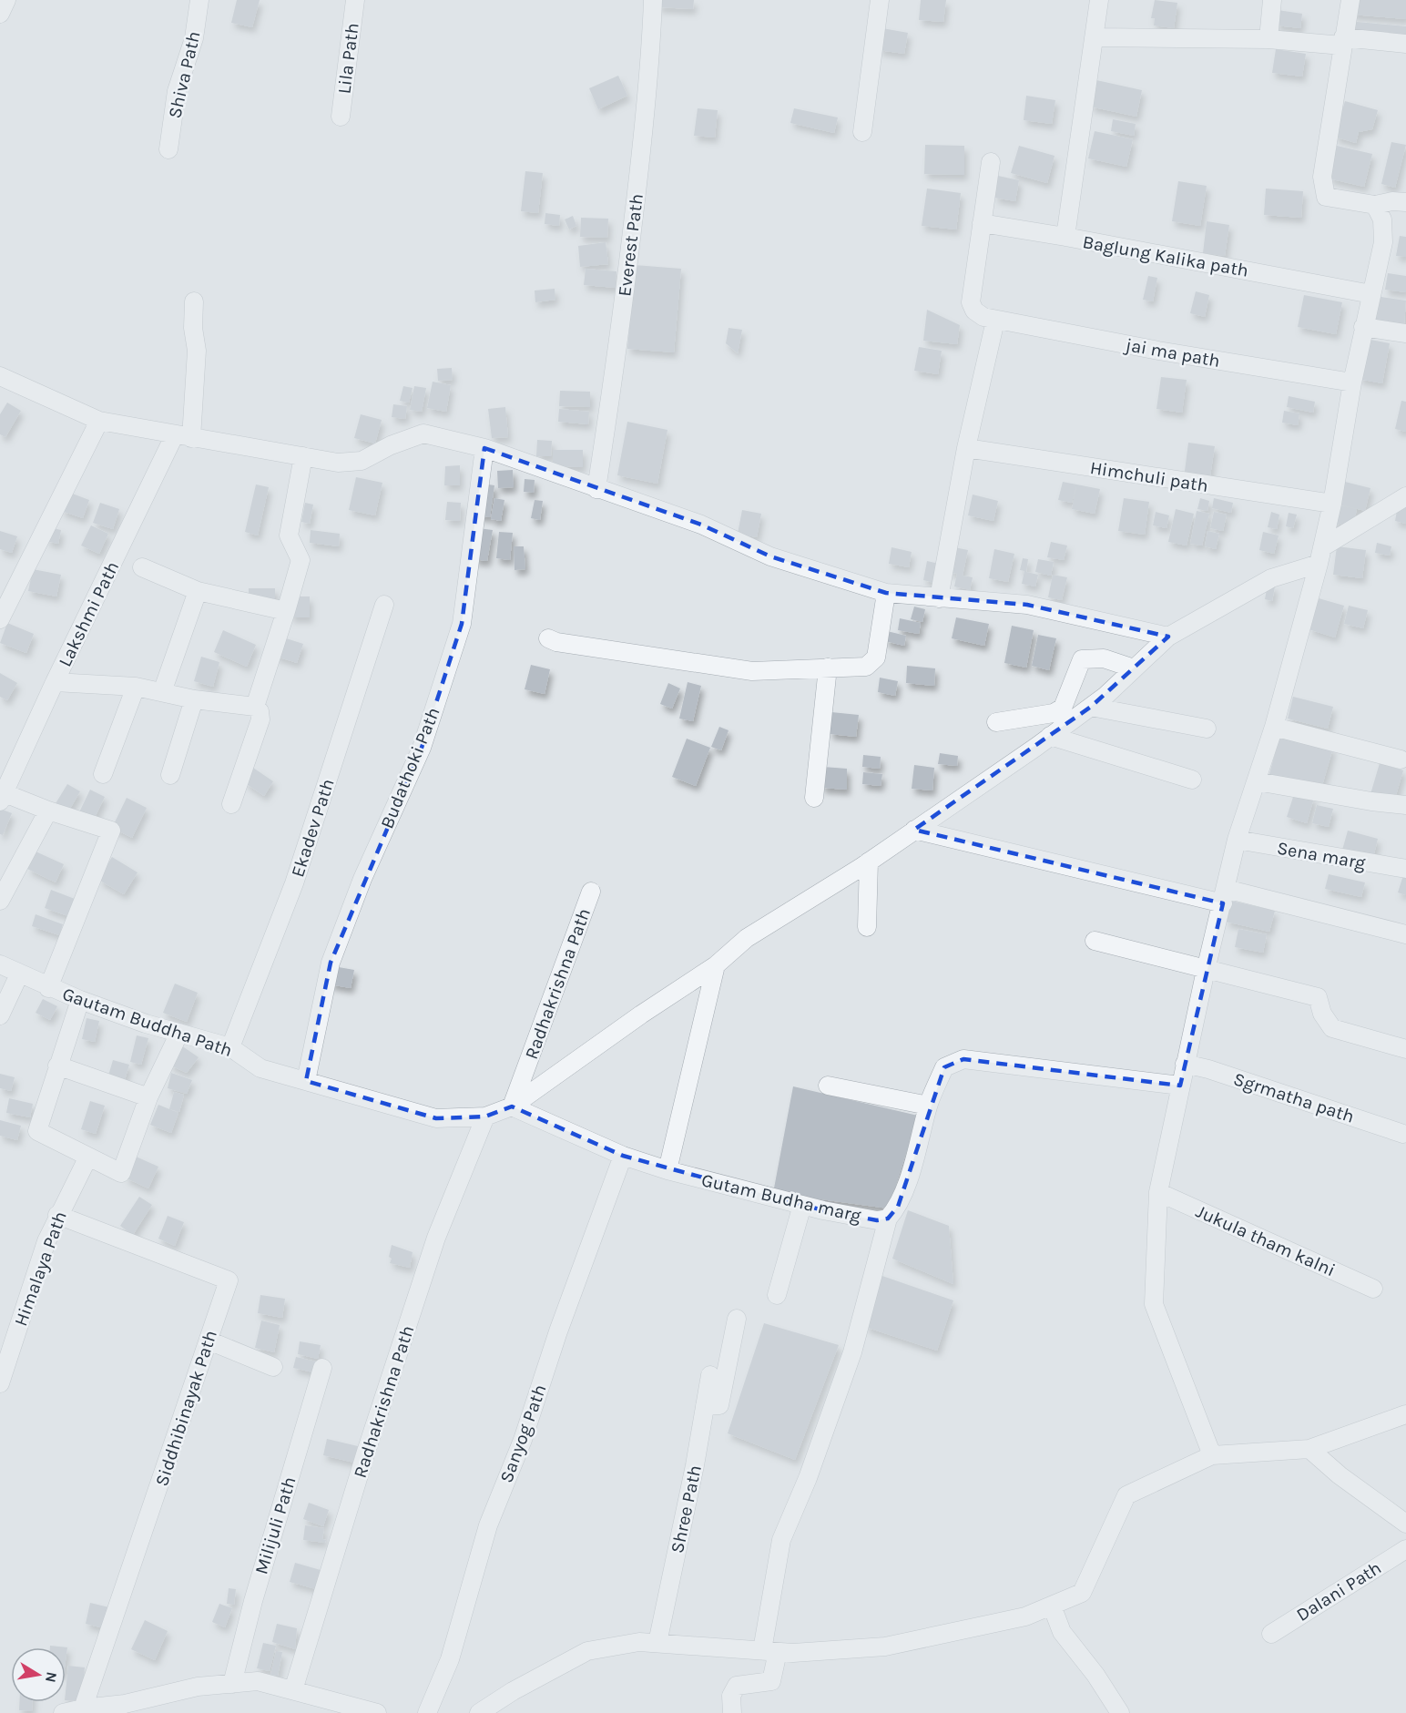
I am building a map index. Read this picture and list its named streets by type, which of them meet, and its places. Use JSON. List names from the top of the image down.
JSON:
{
  "streets": {
    "street": [
      "Lila Path",
      "Shiva Path",
      "Everest Path",
      "Baglung Kalika path",
      "jai ma path",
      "Himchuli path",
      "Lakshmi Path",
      "Budathoki Path",
      "Ekadev Path",
      "Sena marg",
      "Radhakrishna Path",
      "Gautam Buddha Path",
      "Sgrmatha path",
      "Gutam Budha marg",
      "Jukula tham kalni",
      "Himalaya Path",
      "Siddhibinayak Path",
      "Sanyog Path",
      "Shree Path",
      "Milijuli Path",
      "Dalani Path"
    ]
  },
  "crossings": [
    ["Budathoki Path", "Gautam Buddha Path"],
    ["Ekadev Path", "Gautam Buddha Path"],
    ["Radhakrishna Path", "Gautam Buddha Path"],
    ["Radhakrishna Path", "Gutam Budha marg"],
    ["Gutam Budha marg", "Sanyog Path"],
    ["Himalaya Path", "Siddhibinayak Path"]
  ],
  "north": "right"
}
